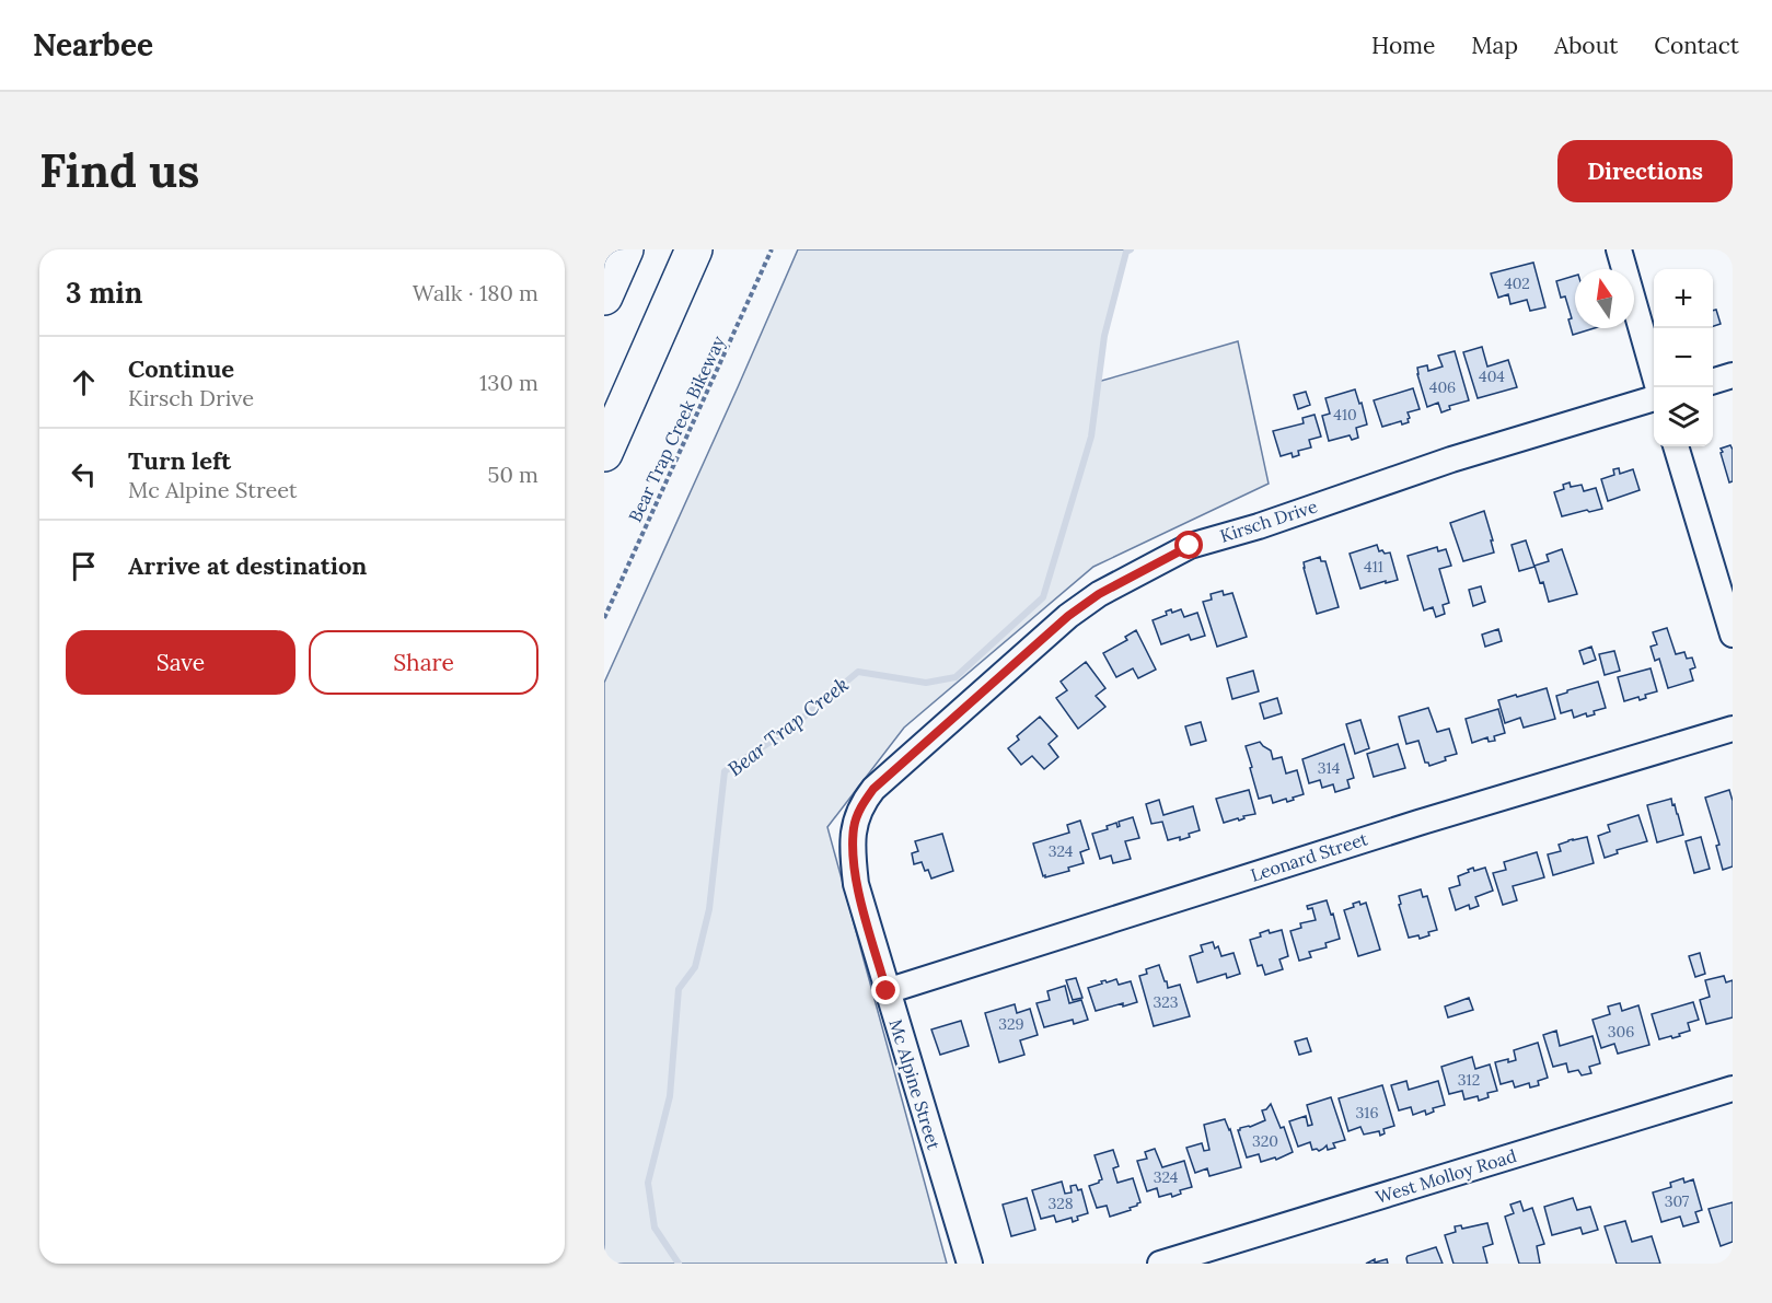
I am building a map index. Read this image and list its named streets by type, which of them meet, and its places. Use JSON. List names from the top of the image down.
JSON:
{
  "streets": {
    "street": [
      "Kirsch Drive",
      "Leonard Street",
      "Mc Alpine Street",
      "West Molloy Road"
    ],
    "path": ["Bear Trap Creek Bikeway"]
  },
  "crossings": [
    ["Kirsch Drive", "Mc Alpine Street"],
    ["Leonard Street", "Mc Alpine Street"]
  ],
  "water": ["Bear Trap Creek"],
  "house_numbers": [
    "402",
    "404",
    "406",
    "410",
    "411",
    "314",
    "324",
    "323",
    "329",
    "306",
    "312",
    "316",
    "320",
    "324",
    "307",
    "328"
  ],
  "north": "top",
  "page": {
    "header": "Nearbee",
    "nav": [
      "Home",
      "Map",
      "About",
      "Contact"
    ],
    "buttons": [
      "Directions",
      ["Save", "Share"]
    ],
    "title": "Find us",
    "heading": ["3 min", "Walk · 180 m"],
    "map_buttons": ["+", "−"],
    "list": [
      ["Continue", "Kirsch Drive", "130 m"],
      ["Turn left", "Mc Alpine Street", "50 m"],
      "Arrive at destination"
    ]
  }
}
